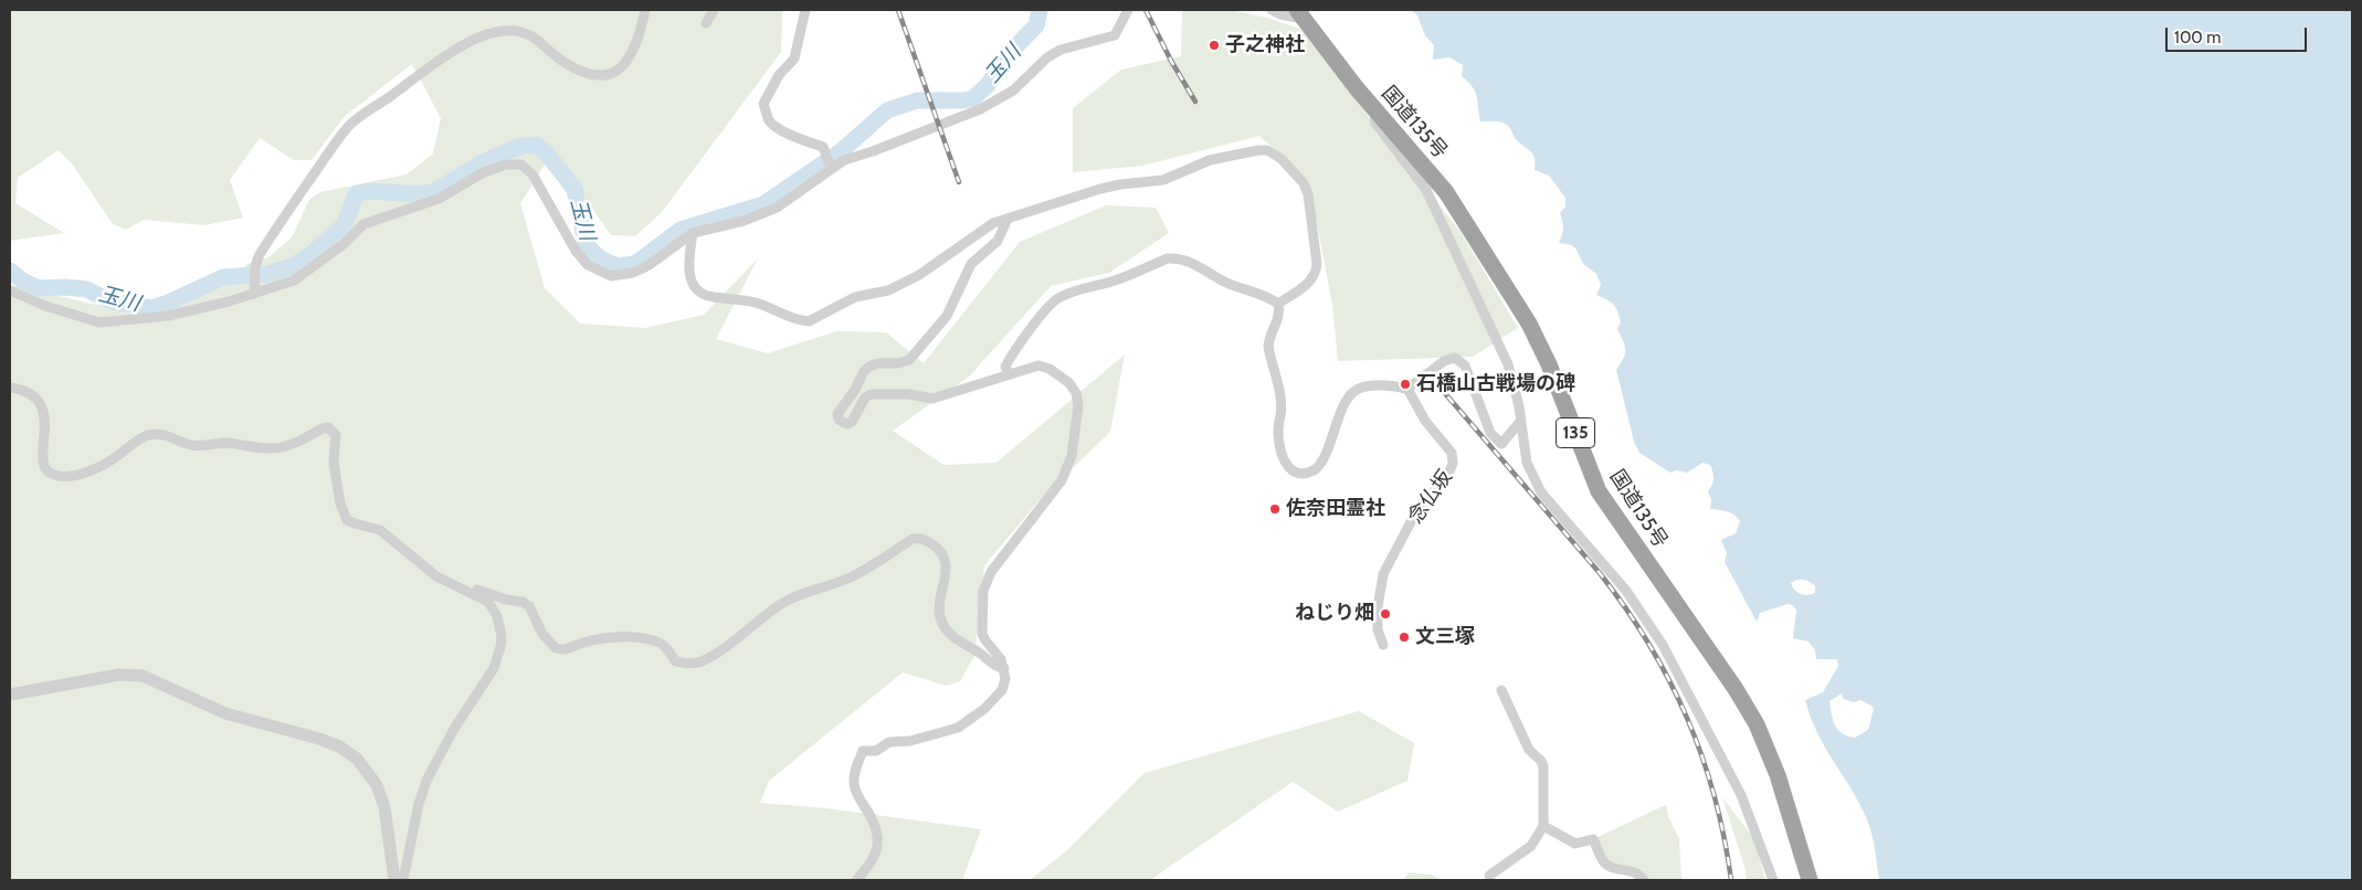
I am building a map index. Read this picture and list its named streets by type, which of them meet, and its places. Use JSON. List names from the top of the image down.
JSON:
{
  "streets": {
    "highway": ["国道135号", "135"],
    "street": ["念仏坂"]
  },
  "water": ["玉川"],
  "places": [
    "子之神社",
    "石橋山古戦場の碑",
    "佐奈田霊社",
    "ねじり畑",
    "文三塚"
  ],
  "scale_bar": "100 m"
}
